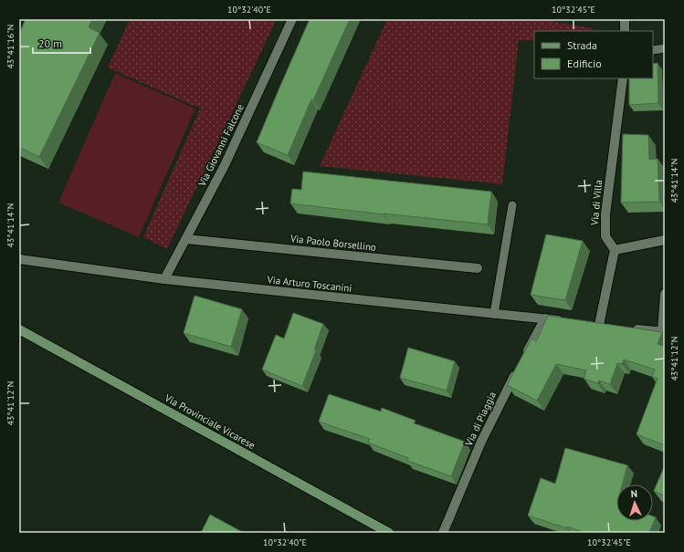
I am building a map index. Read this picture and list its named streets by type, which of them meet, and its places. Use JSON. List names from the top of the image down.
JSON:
{
  "streets": {
    "main road": ["Via Provinciale Vicarese"],
    "street": [
      "Via Giovanni Falcone",
      "Via di Villa",
      "Via Paolo Borsellino",
      "Via Arturo Toscanini",
      "Via di Piaggia"
    ]
  },
  "crossings": [
    ["Via Giovanni Falcone", "Via Paolo Borsellino"],
    ["Via Giovanni Falcone", "Via Arturo Toscanini"]
  ],
  "legend": ["Strada", "Edificio"],
  "scale_bar": "20 m",
  "north": "top",
  "coordinates": [
    "10°32'40\"E",
    "10°32'45\"E",
    "43°41'16\"N",
    "43°41'14\"N",
    "43°41'12\"N"
  ]
}
